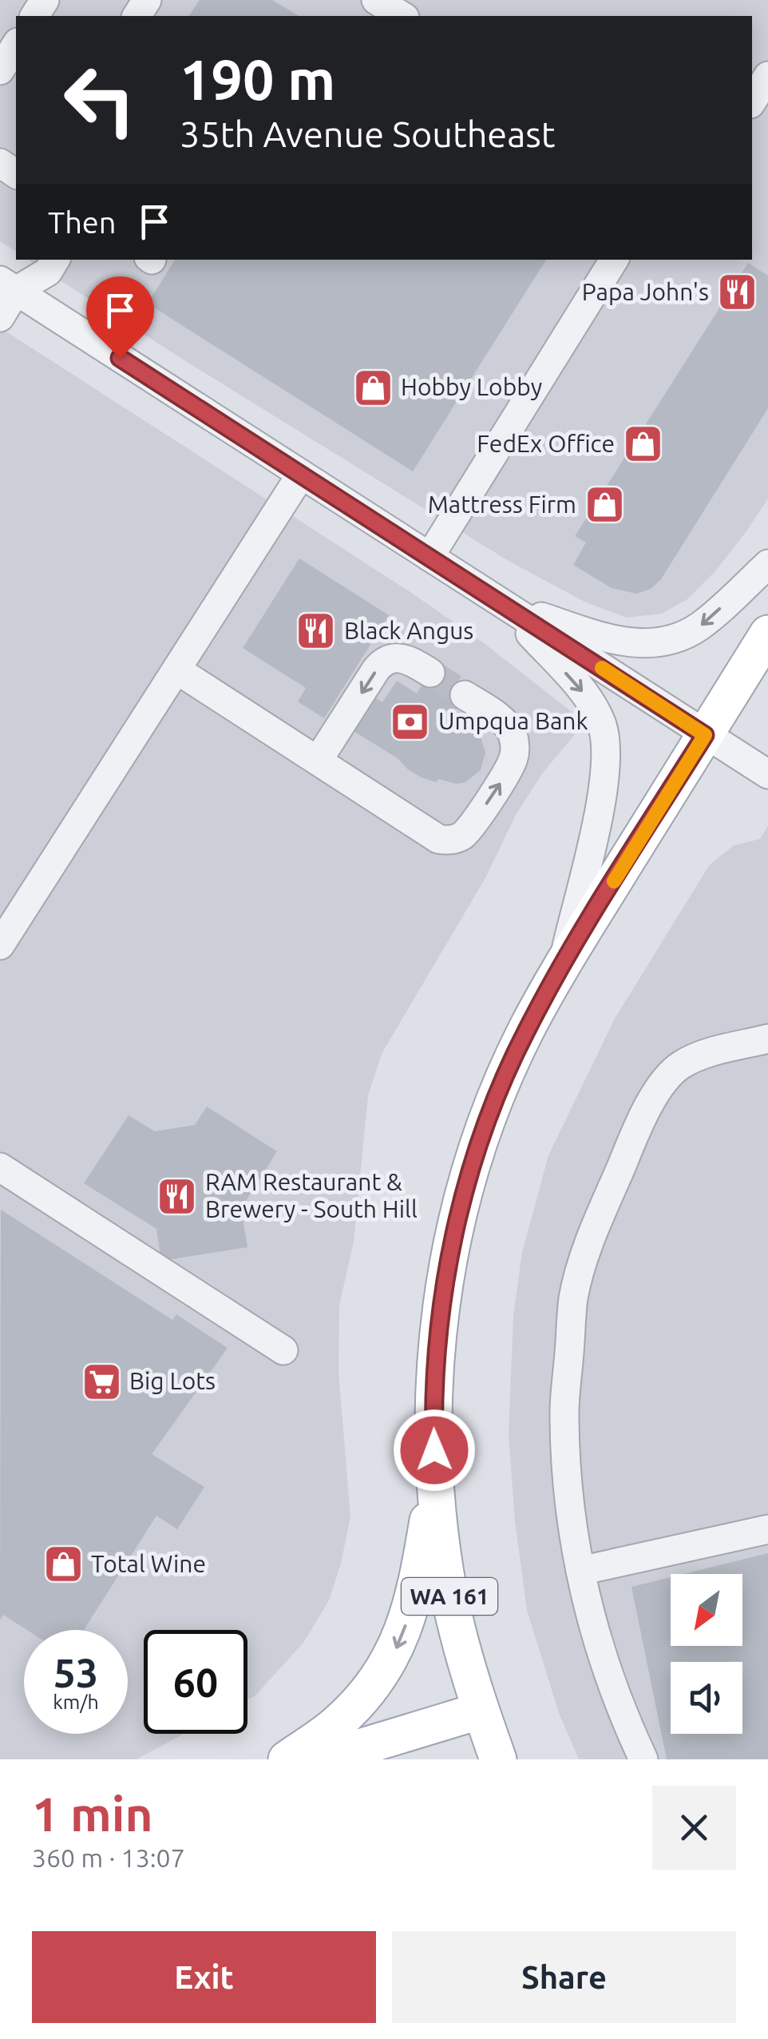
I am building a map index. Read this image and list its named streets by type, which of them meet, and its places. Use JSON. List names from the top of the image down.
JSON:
{
  "streets": {
    "main road": ["WA 161"]
  },
  "places": {
    "restaurant": ["Papa John's", "Black Angus", "RAM Restaurant & Brewery - South Hill"],
    "shop": [
      "Hobby Lobby",
      "FedEx Office",
      "Mattress Firm",
      "Total Wine"
    ],
    "bank": ["Umpqua Bank"],
    "supermarket": ["Big Lots"]
  },
  "north": "bottom left",
  "page": {
    "turn": ["190 m", "35th Avenue Southeast"],
    "then": "Then",
    "speed": "53 km/h",
    "limit": "60",
    "heading": ["1 min", "360 m · 13:07"],
    "buttons": ["Exit", "Share"]
  }
}
